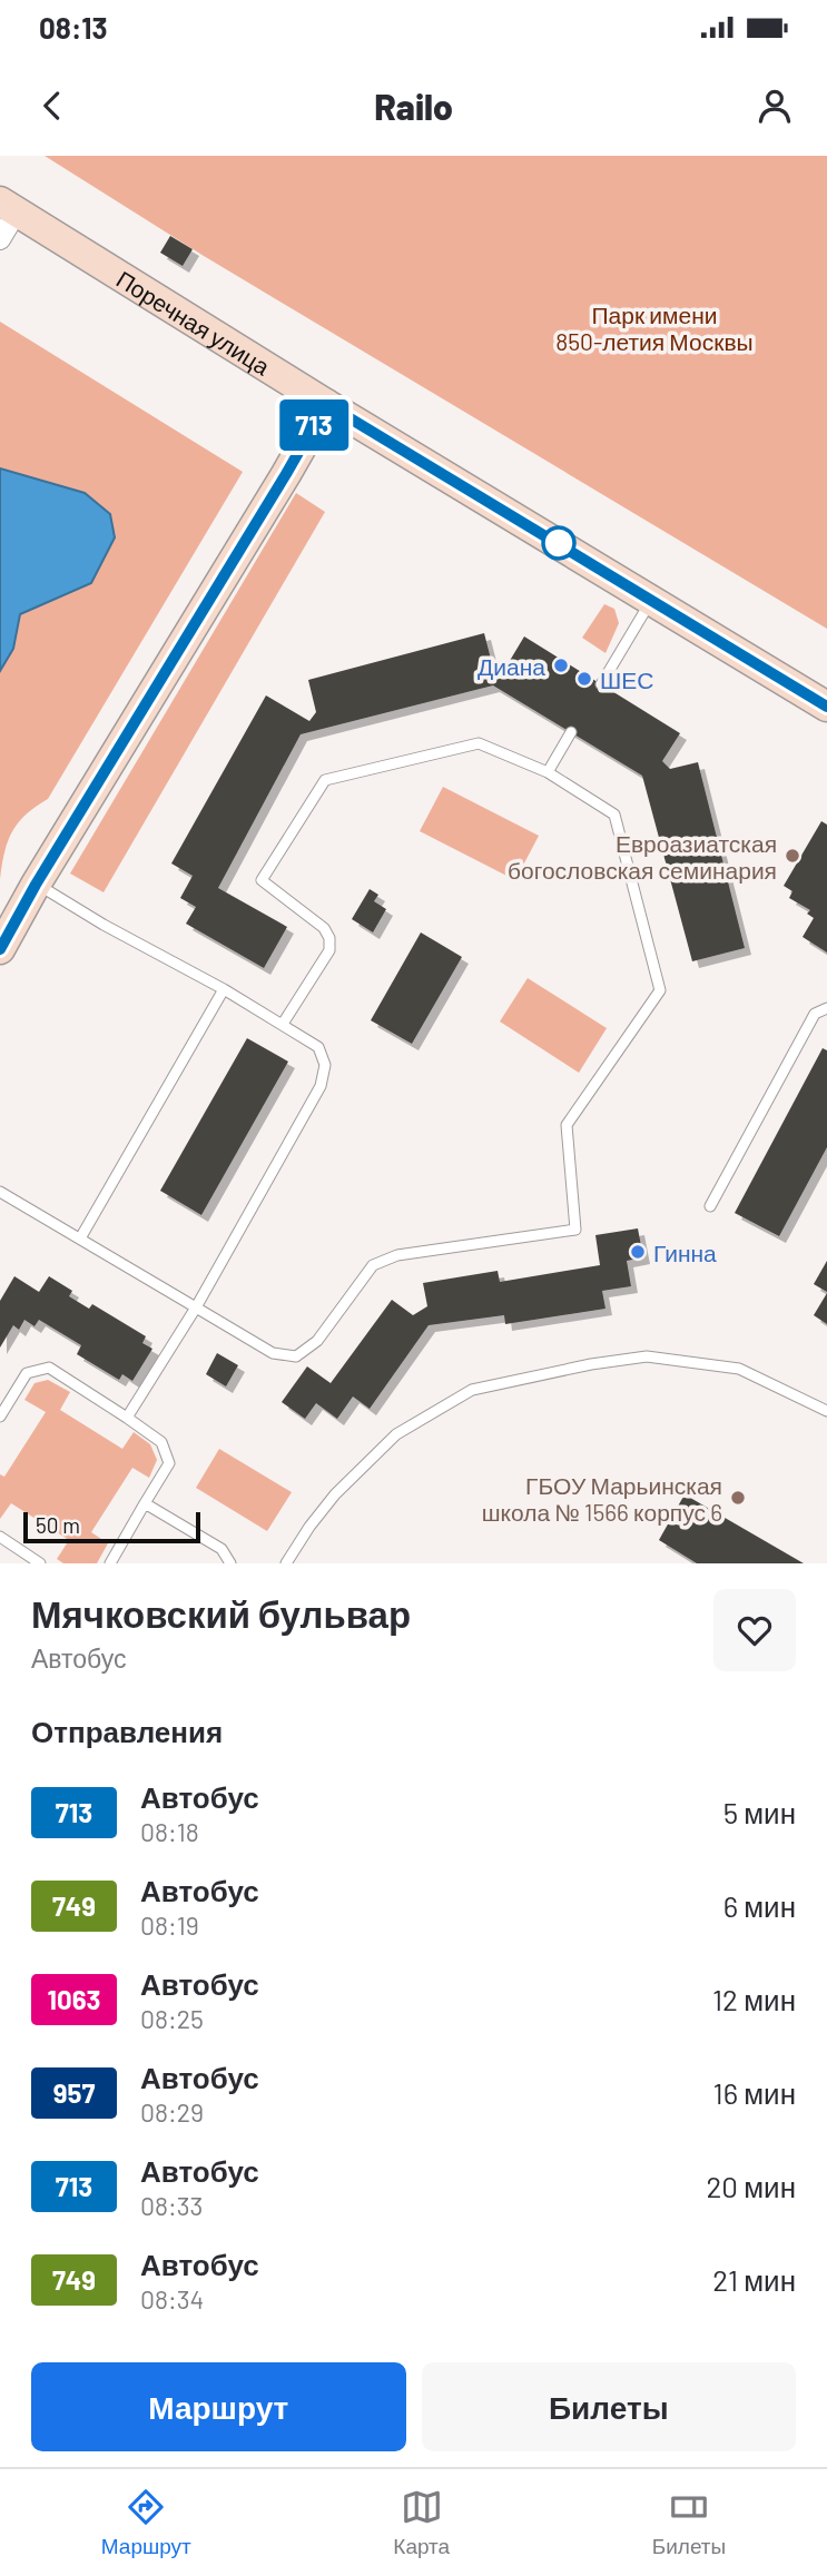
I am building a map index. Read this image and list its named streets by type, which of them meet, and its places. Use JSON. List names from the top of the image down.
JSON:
{
  "streets": {
    "main road": ["Поречная улица"]
  },
  "parks": ["Парк имени 850-летия Москвы"],
  "places": [
    "Диана",
    "ШЕС",
    "Евроазиатская богословская семинария",
    "Гинна",
    "ГБОУ Марьинская школа № 1566 корпус 6"
  ],
  "lines": ["bus line 713"],
  "scale_bar": "50 m",
  "page": {
    "status": "08:13",
    "header": "Railo",
    "on_map": "713",
    "scale": "50 m",
    "heading": [
      ["Мячковский бульвар", "Автобус"],
      "Отправления"
    ],
    "list": [
      {
        "mark": "713",
        "name": "Автобус",
        "note": "08:18",
        "value": "5 мин"
      },
      {
        "mark": "749",
        "name": "Автобус",
        "note": "08:19",
        "value": "6 мин"
      },
      {
        "mark": "1063",
        "name": "Автобус",
        "note": "08:25",
        "value": "12 мин"
      },
      {
        "mark": "957",
        "name": "Автобус",
        "note": "08:29",
        "value": "16 мин"
      },
      {
        "mark": "713",
        "name": "Автобус",
        "note": "08:33",
        "value": "20 мин"
      },
      {
        "mark": "749",
        "name": "Автобус",
        "note": "08:34",
        "value": "21 мин"
      }
    ],
    "buttons": ["Маршрут", "Билеты"],
    "tabs": ["Маршрут", "Карта", "Билеты"]
  }
}
